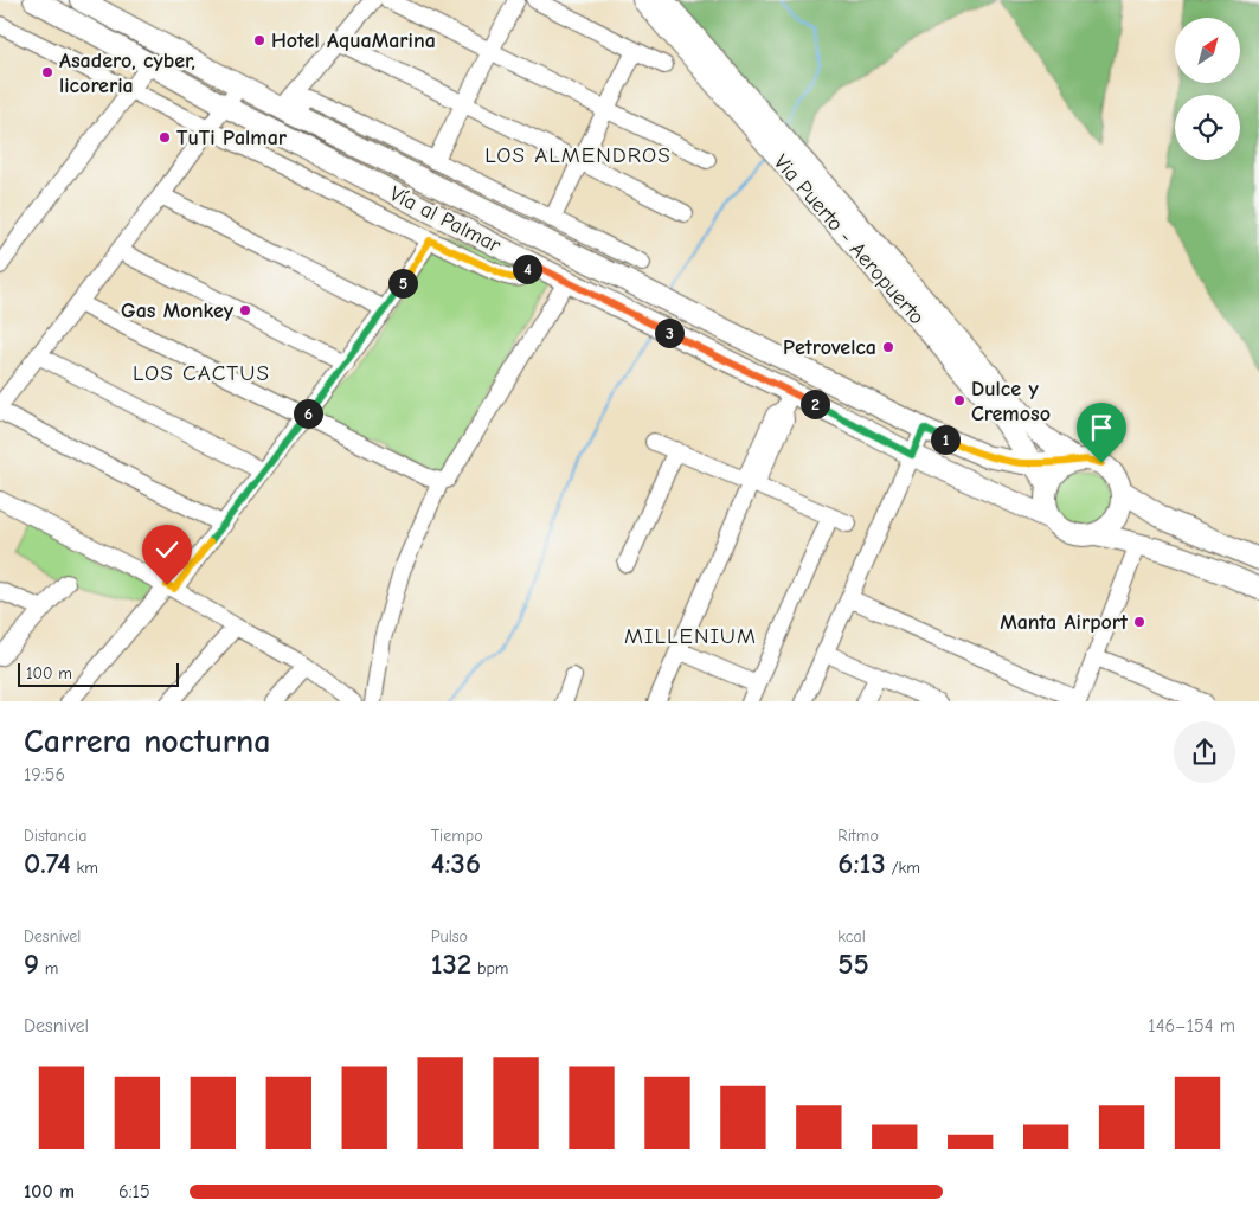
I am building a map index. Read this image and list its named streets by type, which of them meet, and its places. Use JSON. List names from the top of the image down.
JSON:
{
  "streets": {
    "main road": ["Vía al Palmar", "Via Puerto - Aeropuerto"]
  },
  "crossings": [
    ["Vía al Palmar", "Via Puerto - Aeropuerto"]
  ],
  "districts": ["LOS ALMENDROS", "LOS CACTUS", "MILLENIUM"],
  "places": [
    "Hotel AquaMarina",
    "Asadero, cyber, licoreria",
    "TuTi Palmar",
    "Gas Monkey",
    "Petrovelca",
    "Dulce y Cremoso",
    "Manta Airport"
  ],
  "scale_bar": "100 m",
  "north": "top right",
  "page": {
    "pins": [
      "4",
      "5",
      "3",
      "2",
      "6",
      "1"
    ],
    "scale": "100 m",
    "heading": ["Carrera nocturna", "19:56"],
    "stats": [
      ["Distancia", "0.74 km"],
      ["Tiempo", "4:36"],
      ["Ritmo", "6:13 /km"],
      ["Desnivel", "9 m"],
      ["Pulso", "132 bpm"],
      ["kcal", "55"]
    ],
    "chart": ["Desnivel", "146–154 m"],
    "list": [
      {
        "name": "100 m",
        "note": "6:15"
      }
    ]
  }
}
